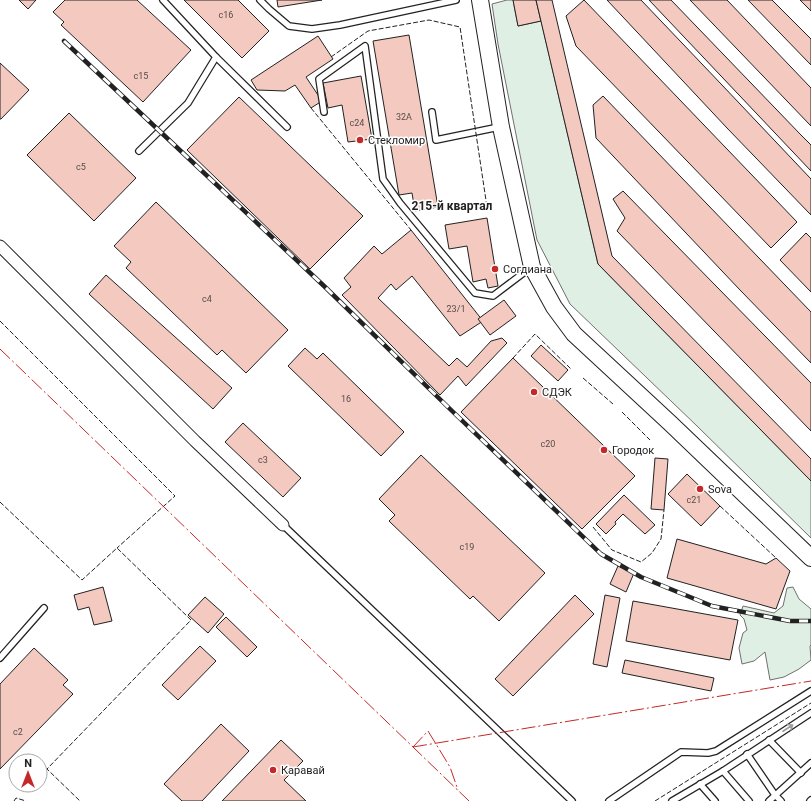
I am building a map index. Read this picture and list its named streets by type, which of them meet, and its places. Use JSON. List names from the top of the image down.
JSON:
{
  "districts": ["215-й квартал"],
  "places": [
    "Стекломир",
    "Согдиана",
    "СДЭК",
    "Городок",
    "Sova",
    "Каравай"
  ],
  "house_numbers": [
    "с16",
    "с15",
    "32А",
    "с24",
    "с5",
    "с4",
    "23/1",
    "16",
    "с20",
    "с3",
    "с21",
    "с19",
    "с2"
  ],
  "north": "top"
}
